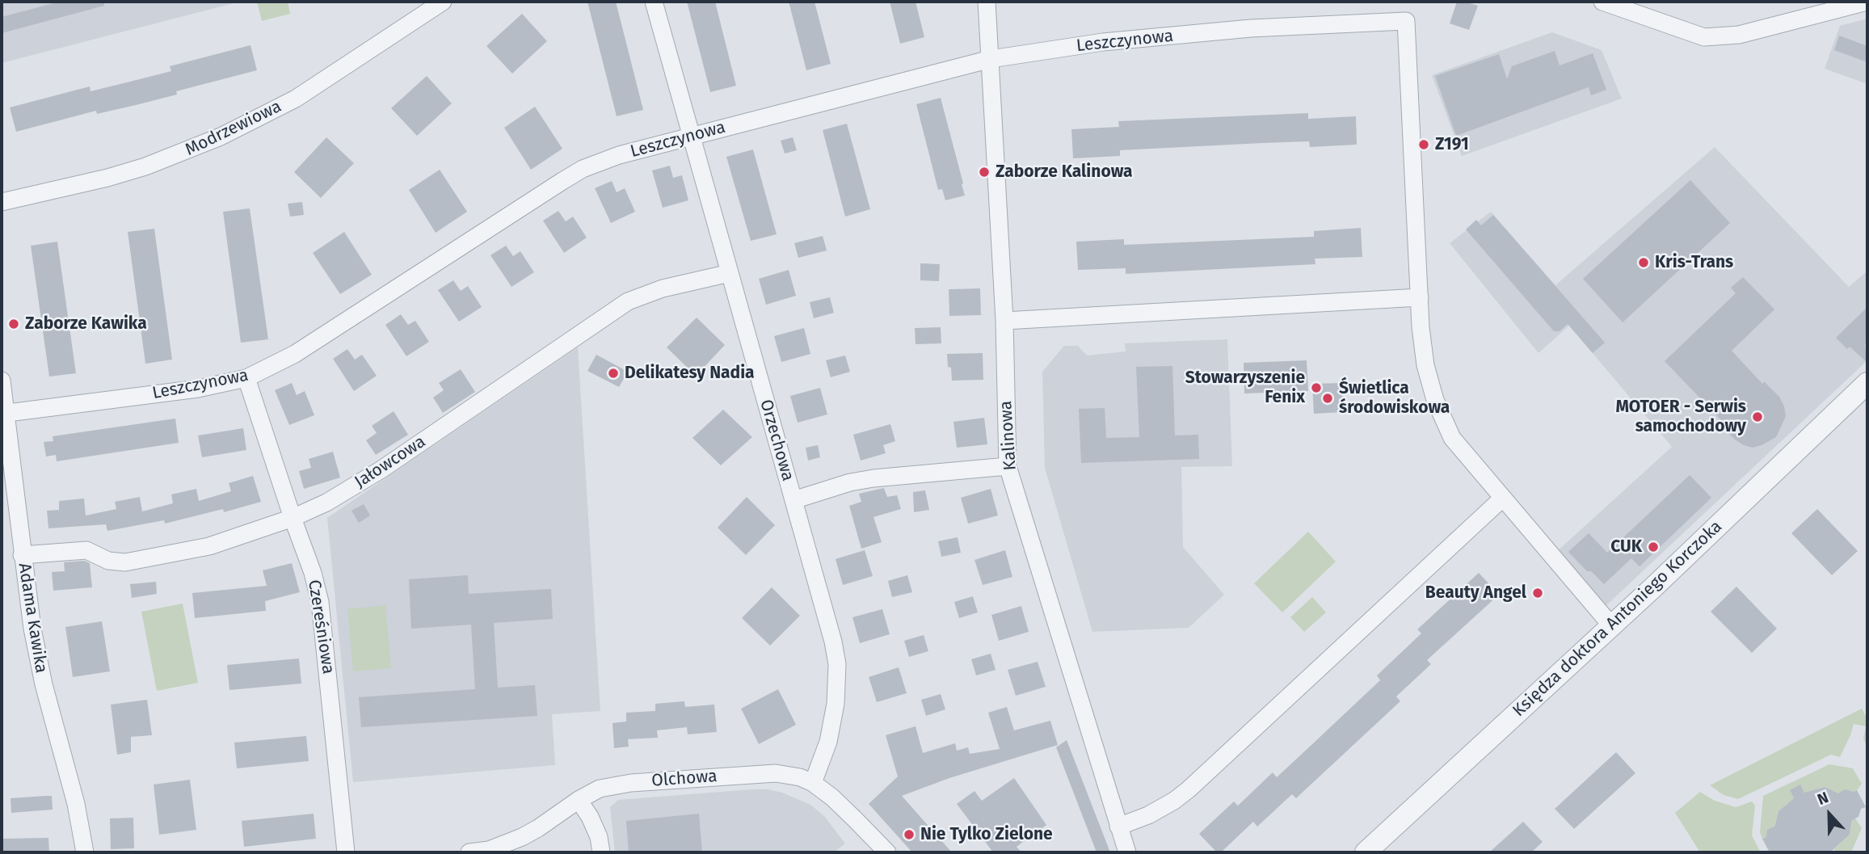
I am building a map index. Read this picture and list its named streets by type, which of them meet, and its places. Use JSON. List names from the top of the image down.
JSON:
{
  "streets": {
    "street": [
      "Leszczynowa",
      "Modrzewiowa",
      "Kalinowa",
      "Orzechowa",
      "Jałowcowa",
      "Adama Kawika",
      "Księdza doktora Antoniego Korczoka",
      "Czereśniowa",
      "Olchowa"
    ]
  },
  "crossings": [
    ["Leszczynowa", "Kalinowa"],
    ["Leszczynowa", "Orzechowa"],
    ["Leszczynowa", "Adama Kawika"],
    ["Leszczynowa", "Czereśniowa"],
    ["Orzechowa", "Jałowcowa"],
    ["Orzechowa", "Olchowa"],
    ["Jałowcowa", "Adama Kawika"],
    ["Jałowcowa", "Czereśniowa"]
  ],
  "places": [
    "Z191",
    "Zaborze Kalinowa",
    "Kris-Trans",
    "Zaborze Kawika",
    "Delikatesy Nadia",
    "Stowarzyszenie Fenix",
    "Świetlica środowiskowa",
    "MOTOER - Serwis samochodowy",
    "CUK",
    "Beauty Angel",
    "Nie Tylko Zielone"
  ],
  "north": "top"
}
